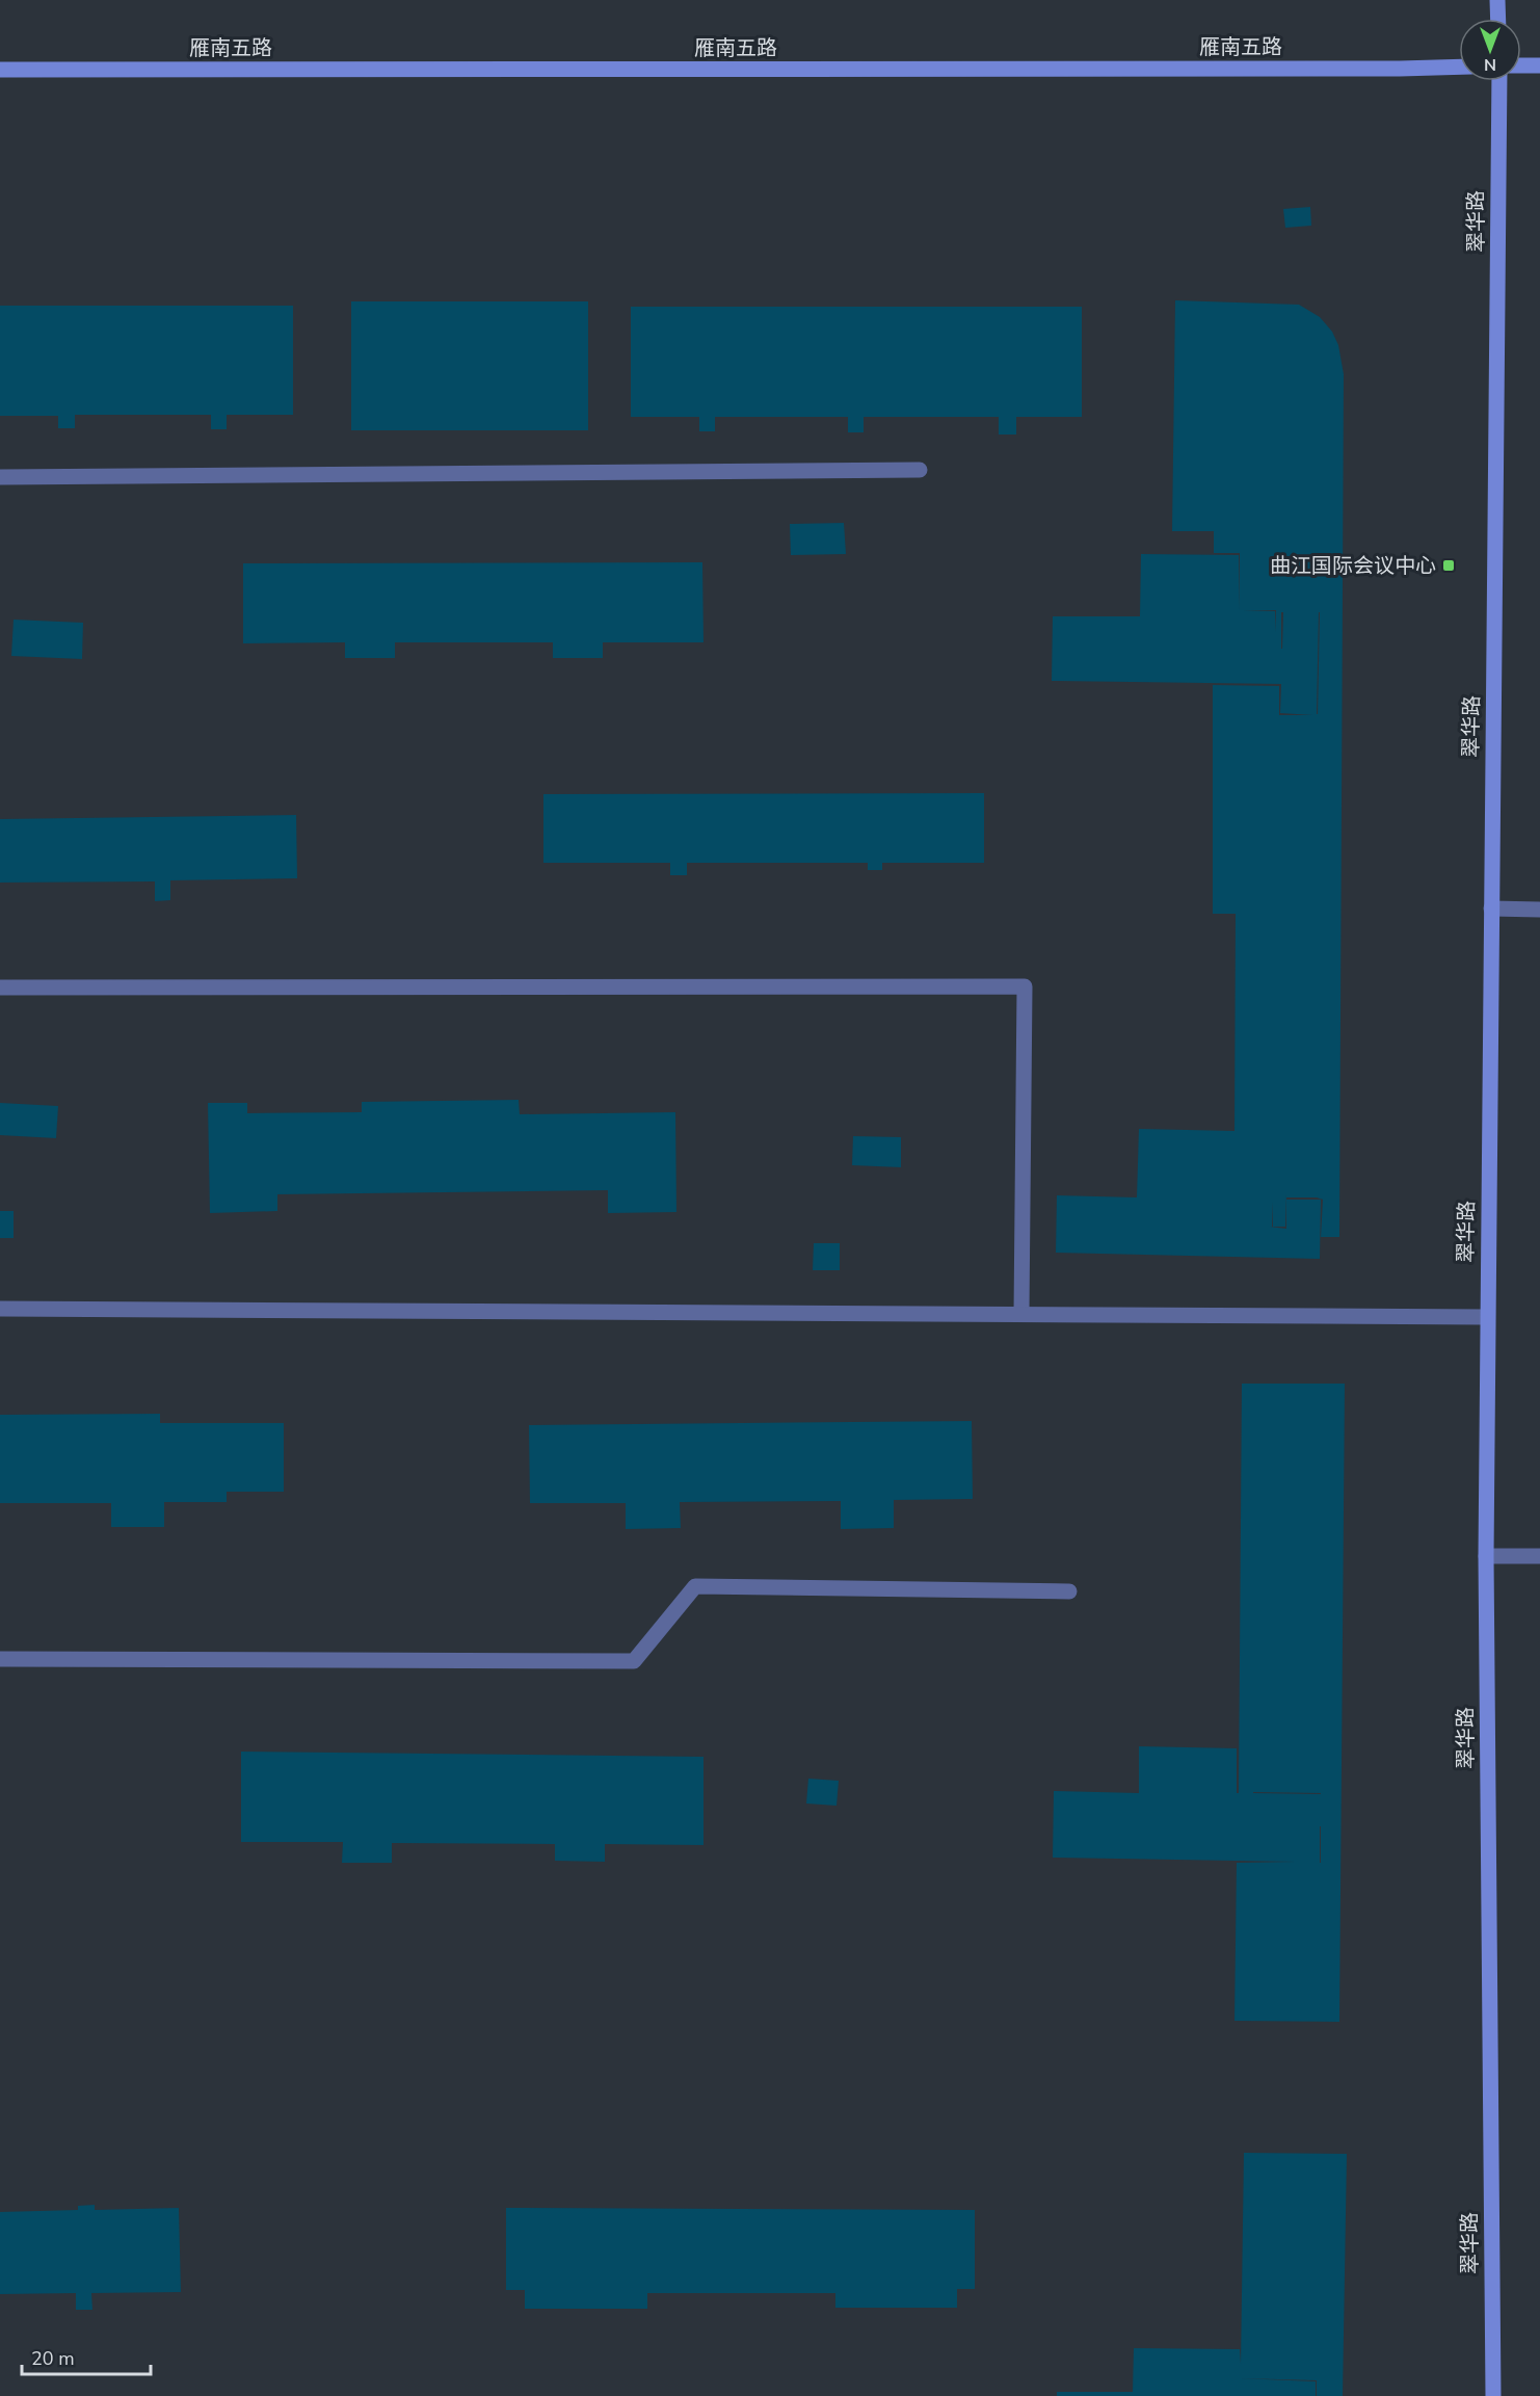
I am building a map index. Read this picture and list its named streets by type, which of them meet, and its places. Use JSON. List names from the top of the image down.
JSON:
{
  "streets": {
    "main road": ["雁南五路", "翠华路"]
  },
  "places": {
    "transit": ["曲江国际会议中心"]
  },
  "scale_bar": "20 m",
  "north": "bottom"
}
